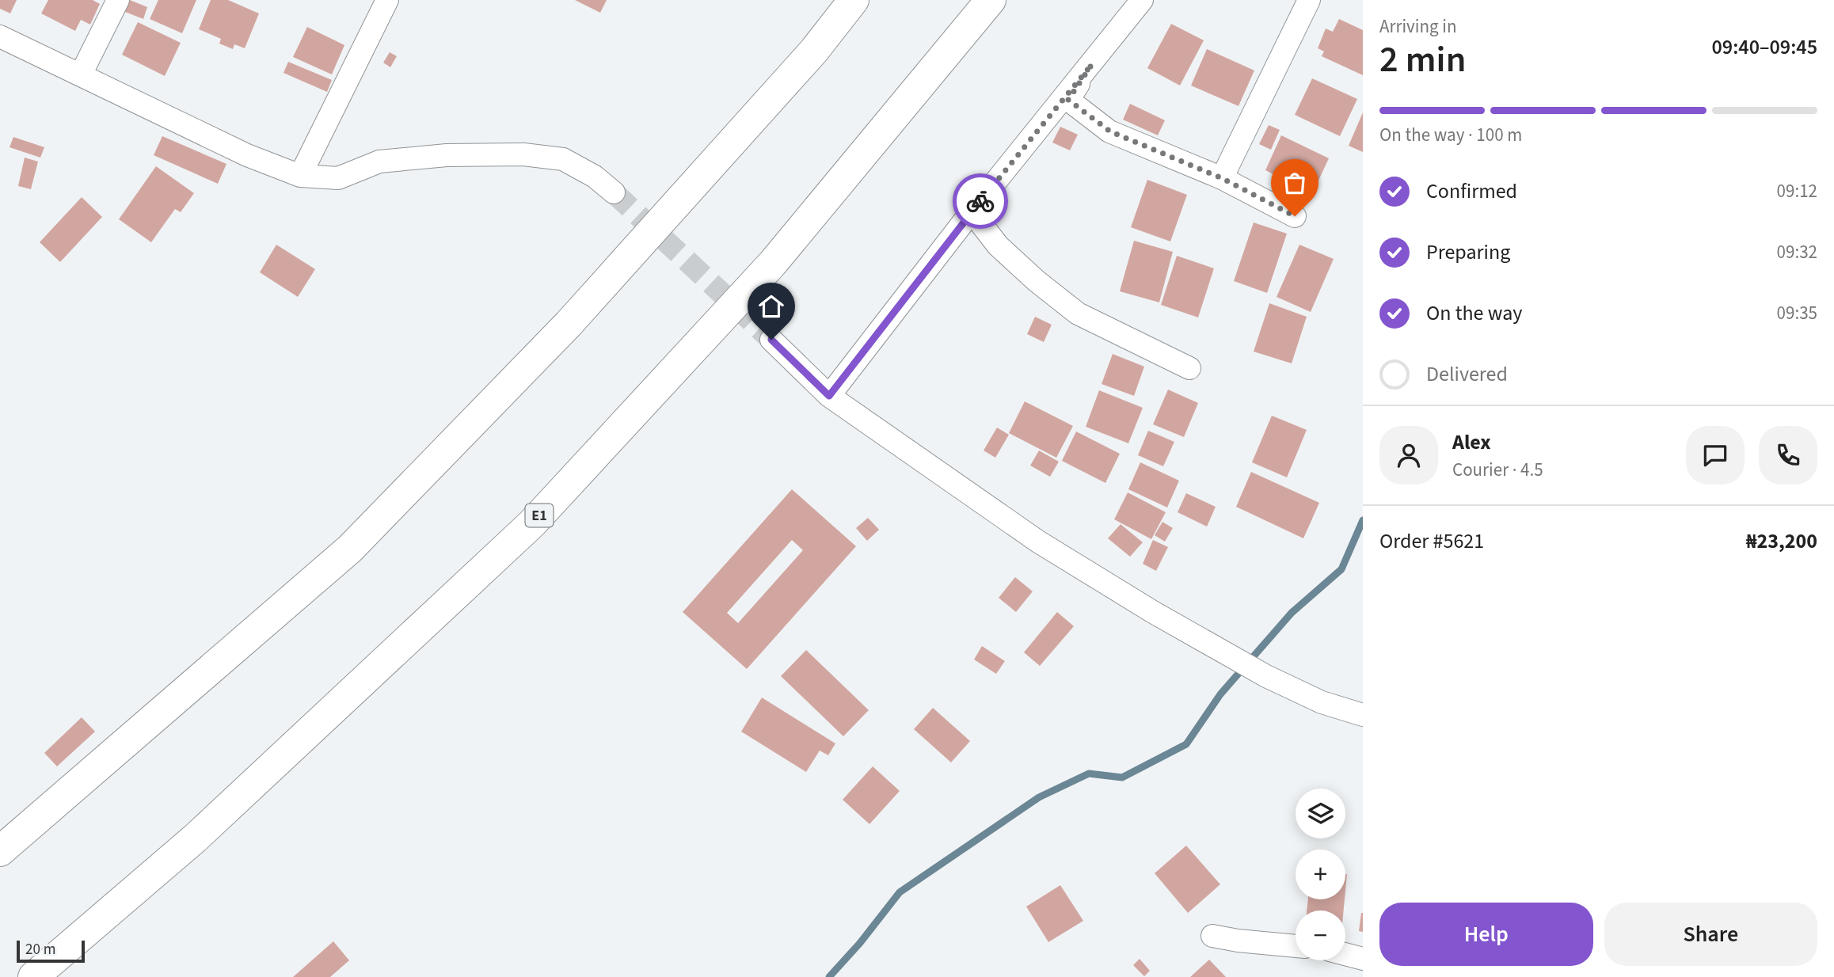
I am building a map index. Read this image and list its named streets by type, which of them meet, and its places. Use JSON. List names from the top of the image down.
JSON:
{
  "streets": {
    "highway": ["E1"]
  },
  "scale_bar": "20 m",
  "page": {
    "heading": ["2 min", "Arriving in", "09:40–09:45"],
    "panel": [
      "Alex",
      "Courier · 4.5",
      "Order #5621",
      "₦23,200"
    ],
    "bar": "On the way · 100 m",
    "list": [
      ["Confirmed", "09:12"],
      ["Preparing", "09:32"],
      ["On the way", "09:35"],
      "Delivered"
    ],
    "map_buttons": ["+", "−"],
    "buttons": ["Help", "Share"],
    "scale": "20 m"
  }
}
